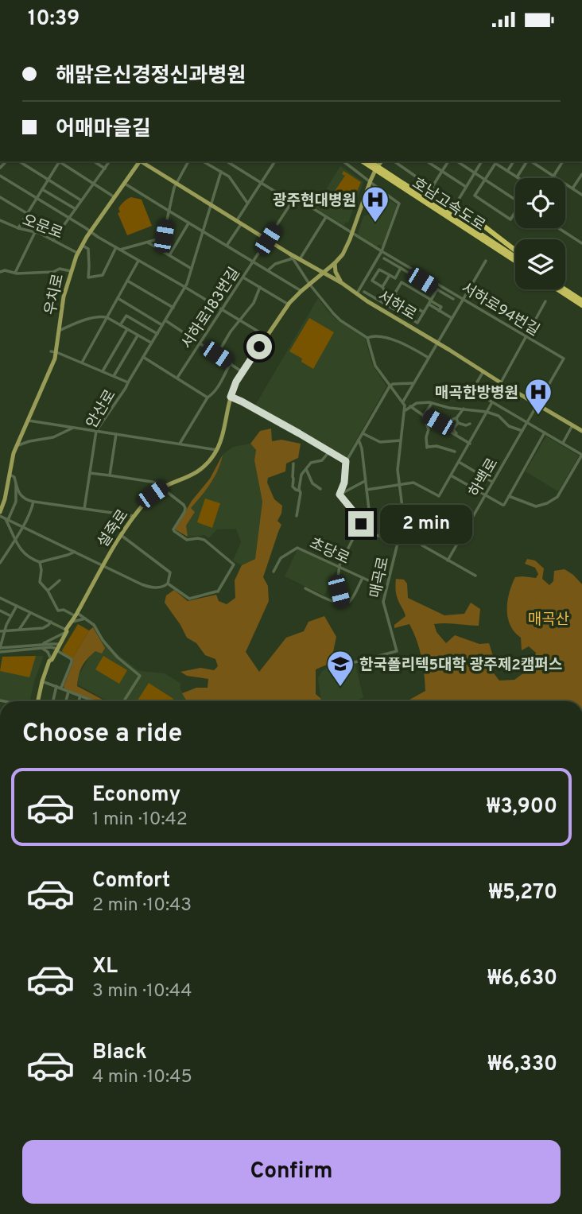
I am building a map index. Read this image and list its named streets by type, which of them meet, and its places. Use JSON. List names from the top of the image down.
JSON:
{
  "streets": {
    "highway": ["호남고속도로"],
    "main road": ["우치로", "서하로", "설죽로"],
    "street": [
      "오문로",
      "서하로183번길",
      "서하로94번길",
      "안산로",
      "하백로",
      "초당로",
      "매곡로"
    ]
  },
  "crossings": [
    ["오문로", "우치로"],
    ["서하로", "서하로183번길"],
    ["서하로", "서하로94번길"],
    ["서하로", "안산로"],
    ["서하로", "하백로"],
    ["서하로", "설죽로"],
    ["서하로183번길", "서하로94번길"],
    ["서하로94번길", "하백로"],
    ["서하로94번길", "설죽로"],
    ["초당로", "매곡로"]
  ],
  "parks": ["매곡산"],
  "places": {
    "hospital": ["광주현대병원", "매곡한방병원"],
    "school or university": ["한국폴리텍5대학 광주제2캠퍼스"]
  },
  "page": {
    "status": "10:39",
    "banner": ["해맑은신경정신과병원", "어매마을길"],
    "bubble": "2 min",
    "heading": "Choose a ride",
    "list": [
      {
        "name": "Economy",
        "note": "1 min · 10:42",
        "value": "₩3,900"
      },
      {
        "name": "Comfort",
        "note": "2 min · 10:43",
        "value": "₩5,270"
      },
      {
        "name": "XL",
        "note": "3 min · 10:44",
        "value": "₩6,630"
      },
      {
        "name": "Black",
        "note": "4 min · 10:45",
        "value": "₩6,330"
      }
    ],
    "buttons": "Confirm"
  }
}
